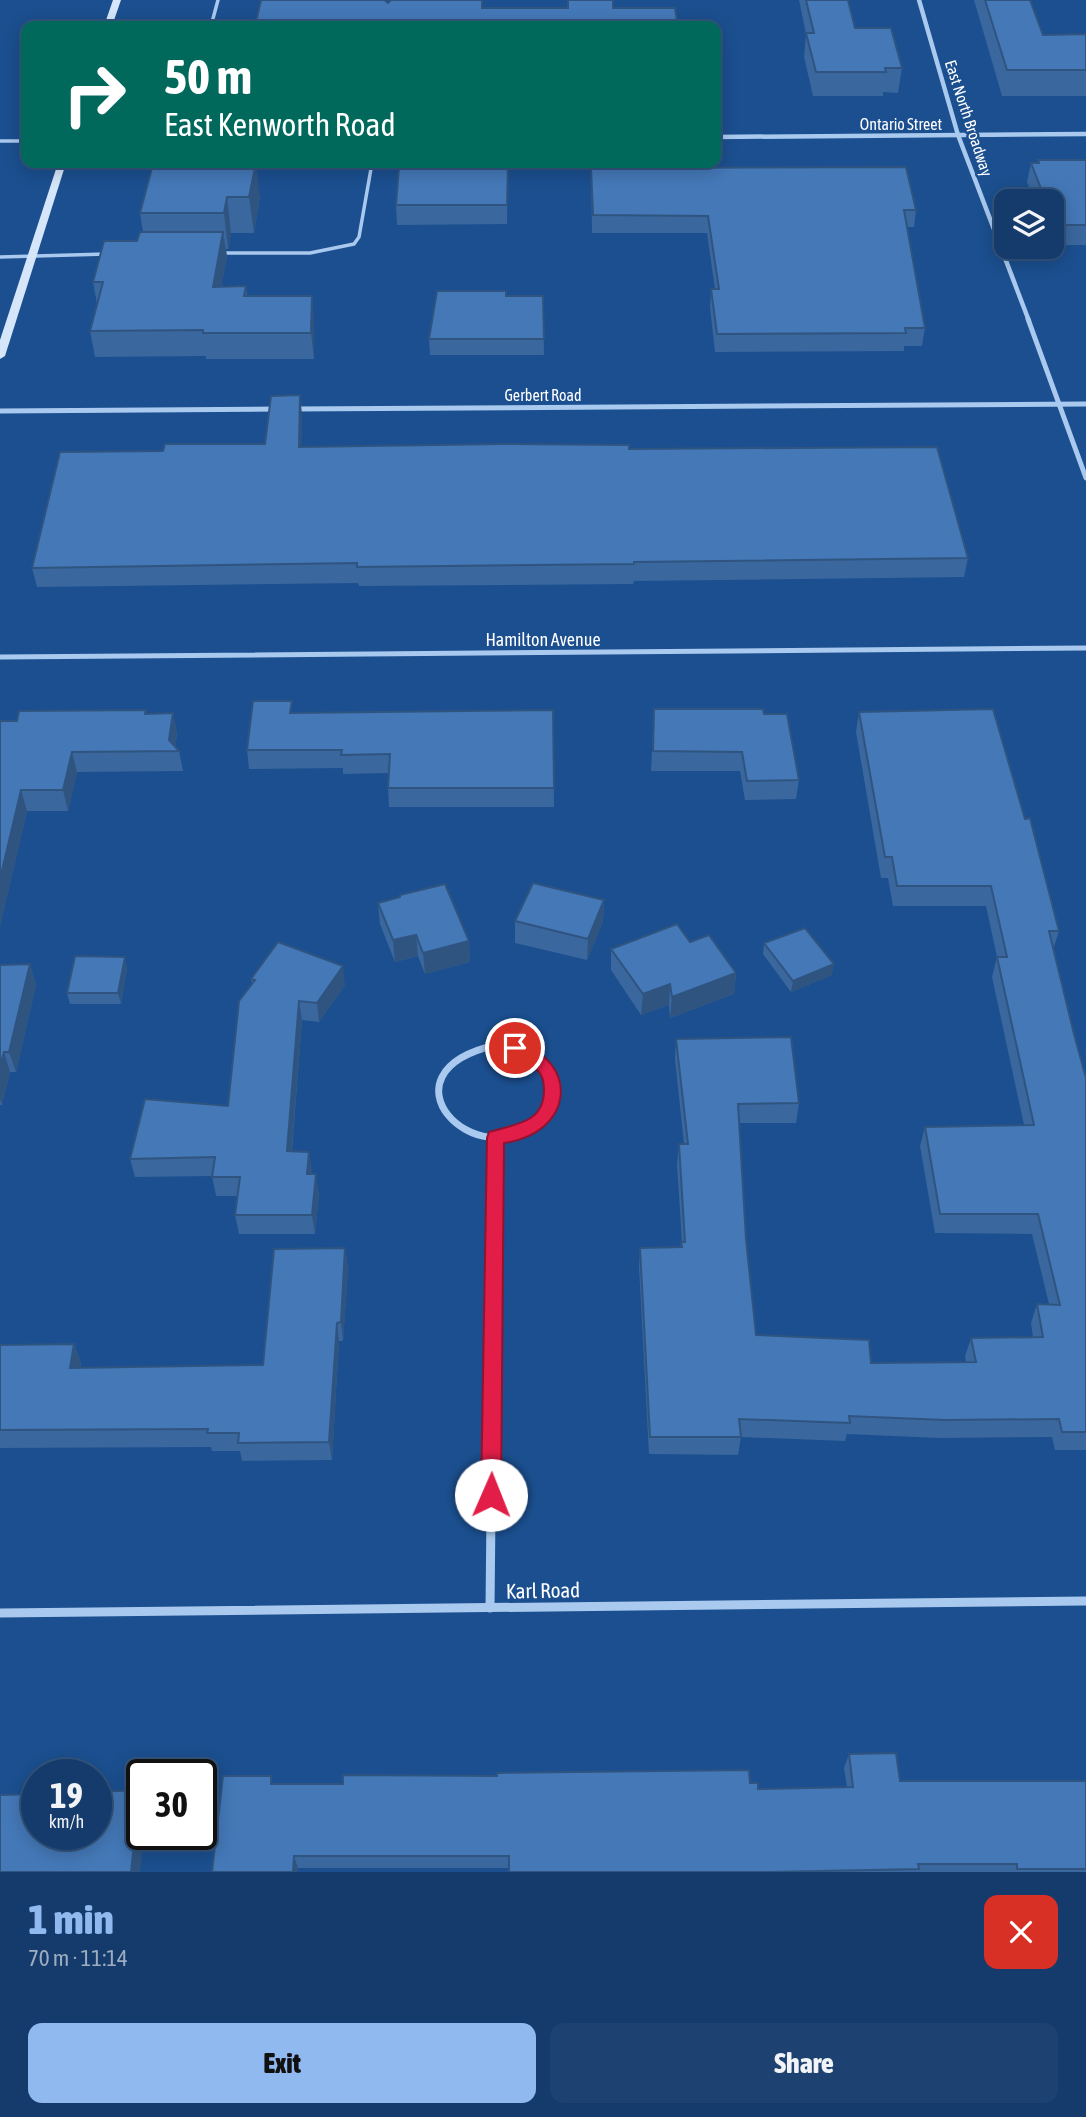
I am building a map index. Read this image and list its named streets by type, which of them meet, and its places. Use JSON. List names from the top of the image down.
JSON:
{
  "streets": {
    "street": [
      "East North Broadway",
      "Ontario Street",
      "Gerbert Road",
      "Hamilton Avenue",
      "Karl Road"
    ]
  },
  "crossings": [
    ["East North Broadway", "Ontario Street"],
    ["East North Broadway", "Gerbert Road"]
  ],
  "page": {
    "turn": ["50 m", "East Kenworth Road"],
    "speed": "19 km/h",
    "limit": "30",
    "heading": ["1 min", "70 m · 11:14"],
    "buttons": ["Exit", "Share"]
  }
}
